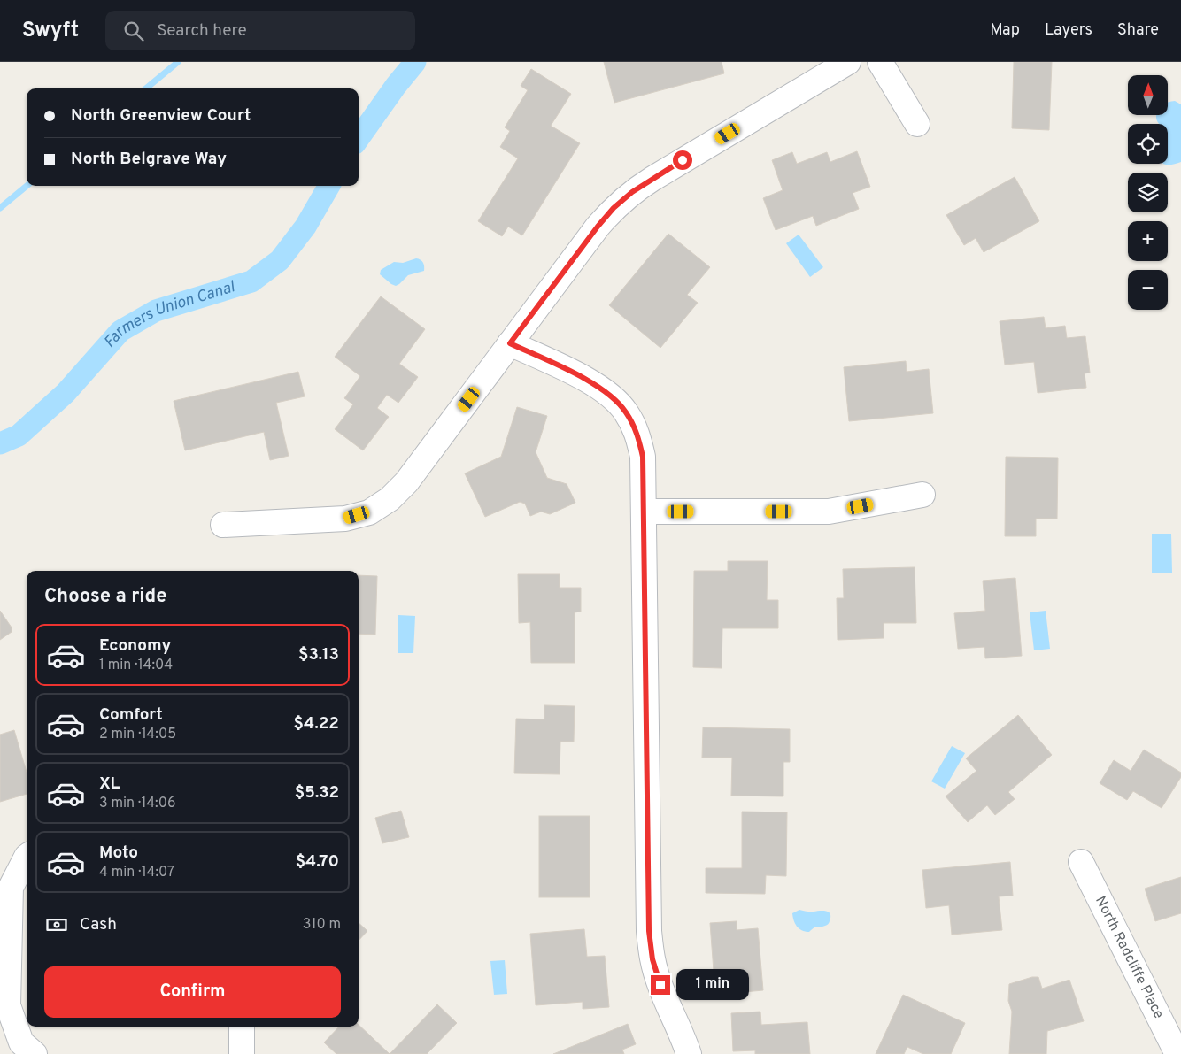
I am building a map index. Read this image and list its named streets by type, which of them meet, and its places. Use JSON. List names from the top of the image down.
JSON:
{
  "streets": {
    "street": ["North Radcliffe Place"]
  },
  "water": ["Farmers Union Canal"],
  "north": "top",
  "page": {
    "header": "Swyft",
    "search": "Search here",
    "nav": ["Map", "Layers", "Share"],
    "map_buttons": ["+", "−"],
    "banner": ["North Greenview Court", "North Belgrave Way"],
    "heading": "Choose a ride",
    "list": [
      {
        "name": "Economy",
        "note": "1 min · 14:04",
        "value": "$3.13"
      },
      {
        "name": "Comfort",
        "note": "2 min · 14:05",
        "value": "$4.22"
      },
      {
        "name": "XL",
        "note": "3 min · 14:06",
        "value": "$5.32"
      },
      {
        "name": "Moto",
        "note": "4 min · 14:07",
        "value": "$4.70"
      }
    ],
    "pay": ["Cash", "310 m"],
    "buttons": "Confirm",
    "bubble": "1 min"
  }
}
